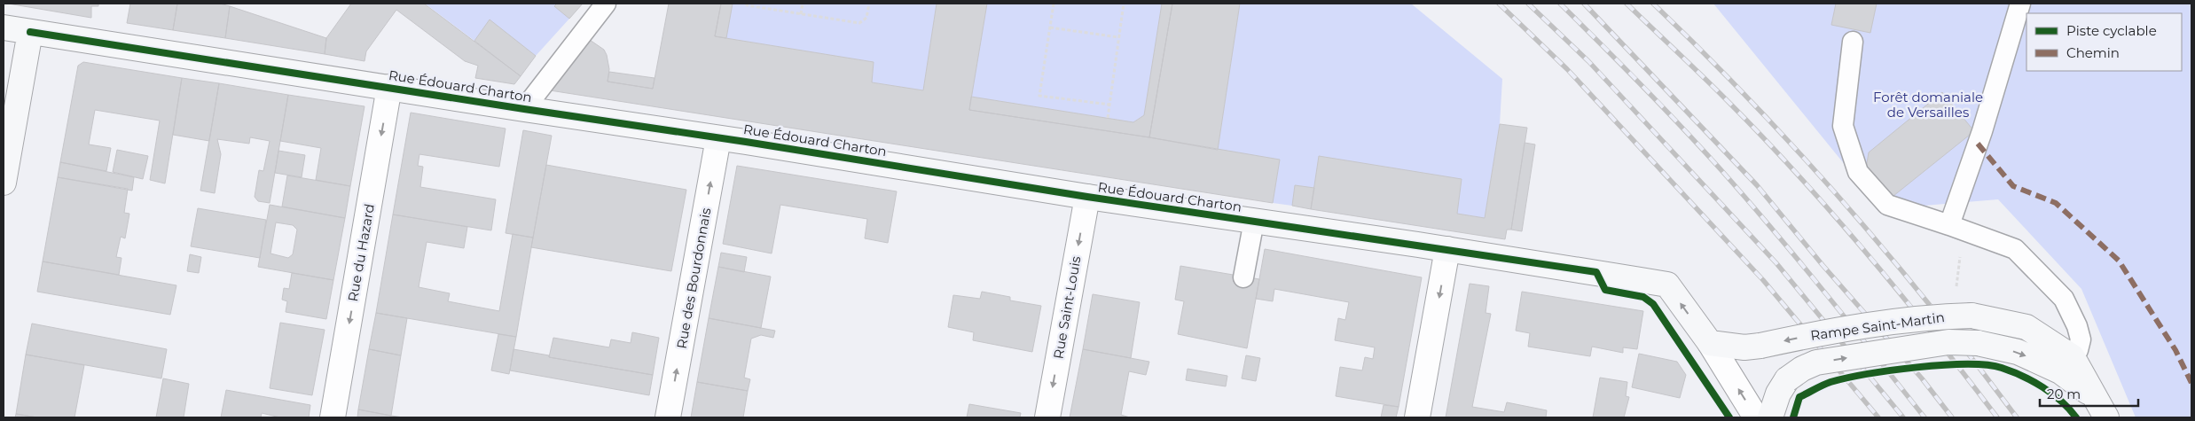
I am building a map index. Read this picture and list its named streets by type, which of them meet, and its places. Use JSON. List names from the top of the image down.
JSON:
{
  "streets": {
    "street": [
      "Rue Édouard Charton",
      "Rue du Hazard",
      "Rue des Bourdonnais",
      "Rue Saint-Louis",
      "Rampe Saint-Martin"
    ]
  },
  "crossings": [
    ["Rue Édouard Charton", "Rue du Hazard"],
    ["Rue Édouard Charton", "Rue des Bourdonnais"],
    ["Rue Édouard Charton", "Rue Saint-Louis"],
    ["Rue Édouard Charton", "Rampe Saint-Martin"]
  ],
  "one_way": ["Rue du Hazard", "Rue des Bourdonnais", "Rue Saint-Louis"],
  "parks": ["Forêt domaniale de Versailles"],
  "legend": ["Piste cyclable", "Chemin"],
  "scale_bar": "20 m"
}
